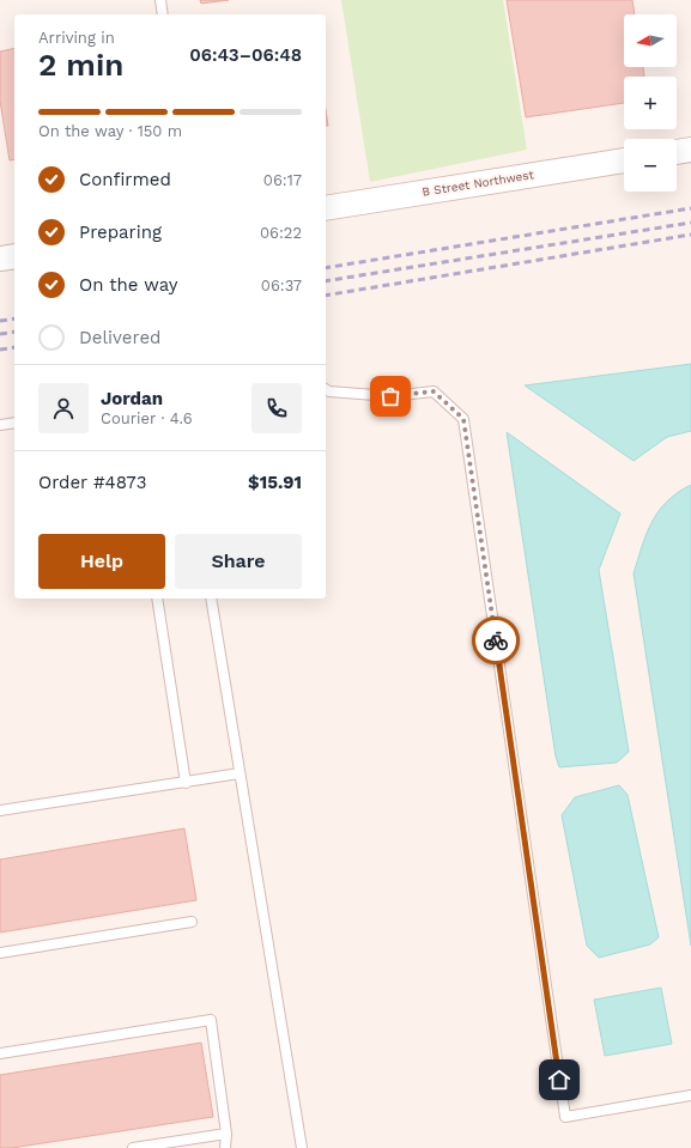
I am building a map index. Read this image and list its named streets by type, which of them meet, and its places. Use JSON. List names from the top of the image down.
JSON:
{
  "streets": {
    "street": ["B Street Northwest"]
  },
  "north": "left",
  "page": {
    "map_buttons": ["+", "−"],
    "heading": ["2 min", "Arriving in", "06:43–06:48"],
    "panel": [
      "Jordan",
      "Courier · 4.6",
      "Order #4873",
      "$15.91"
    ],
    "bar": "On the way · 150 m",
    "list": [
      ["Confirmed", "06:17"],
      ["Preparing", "06:22"],
      ["On the way", "06:37"],
      "Delivered"
    ],
    "buttons": ["Help", "Share"]
  }
}
